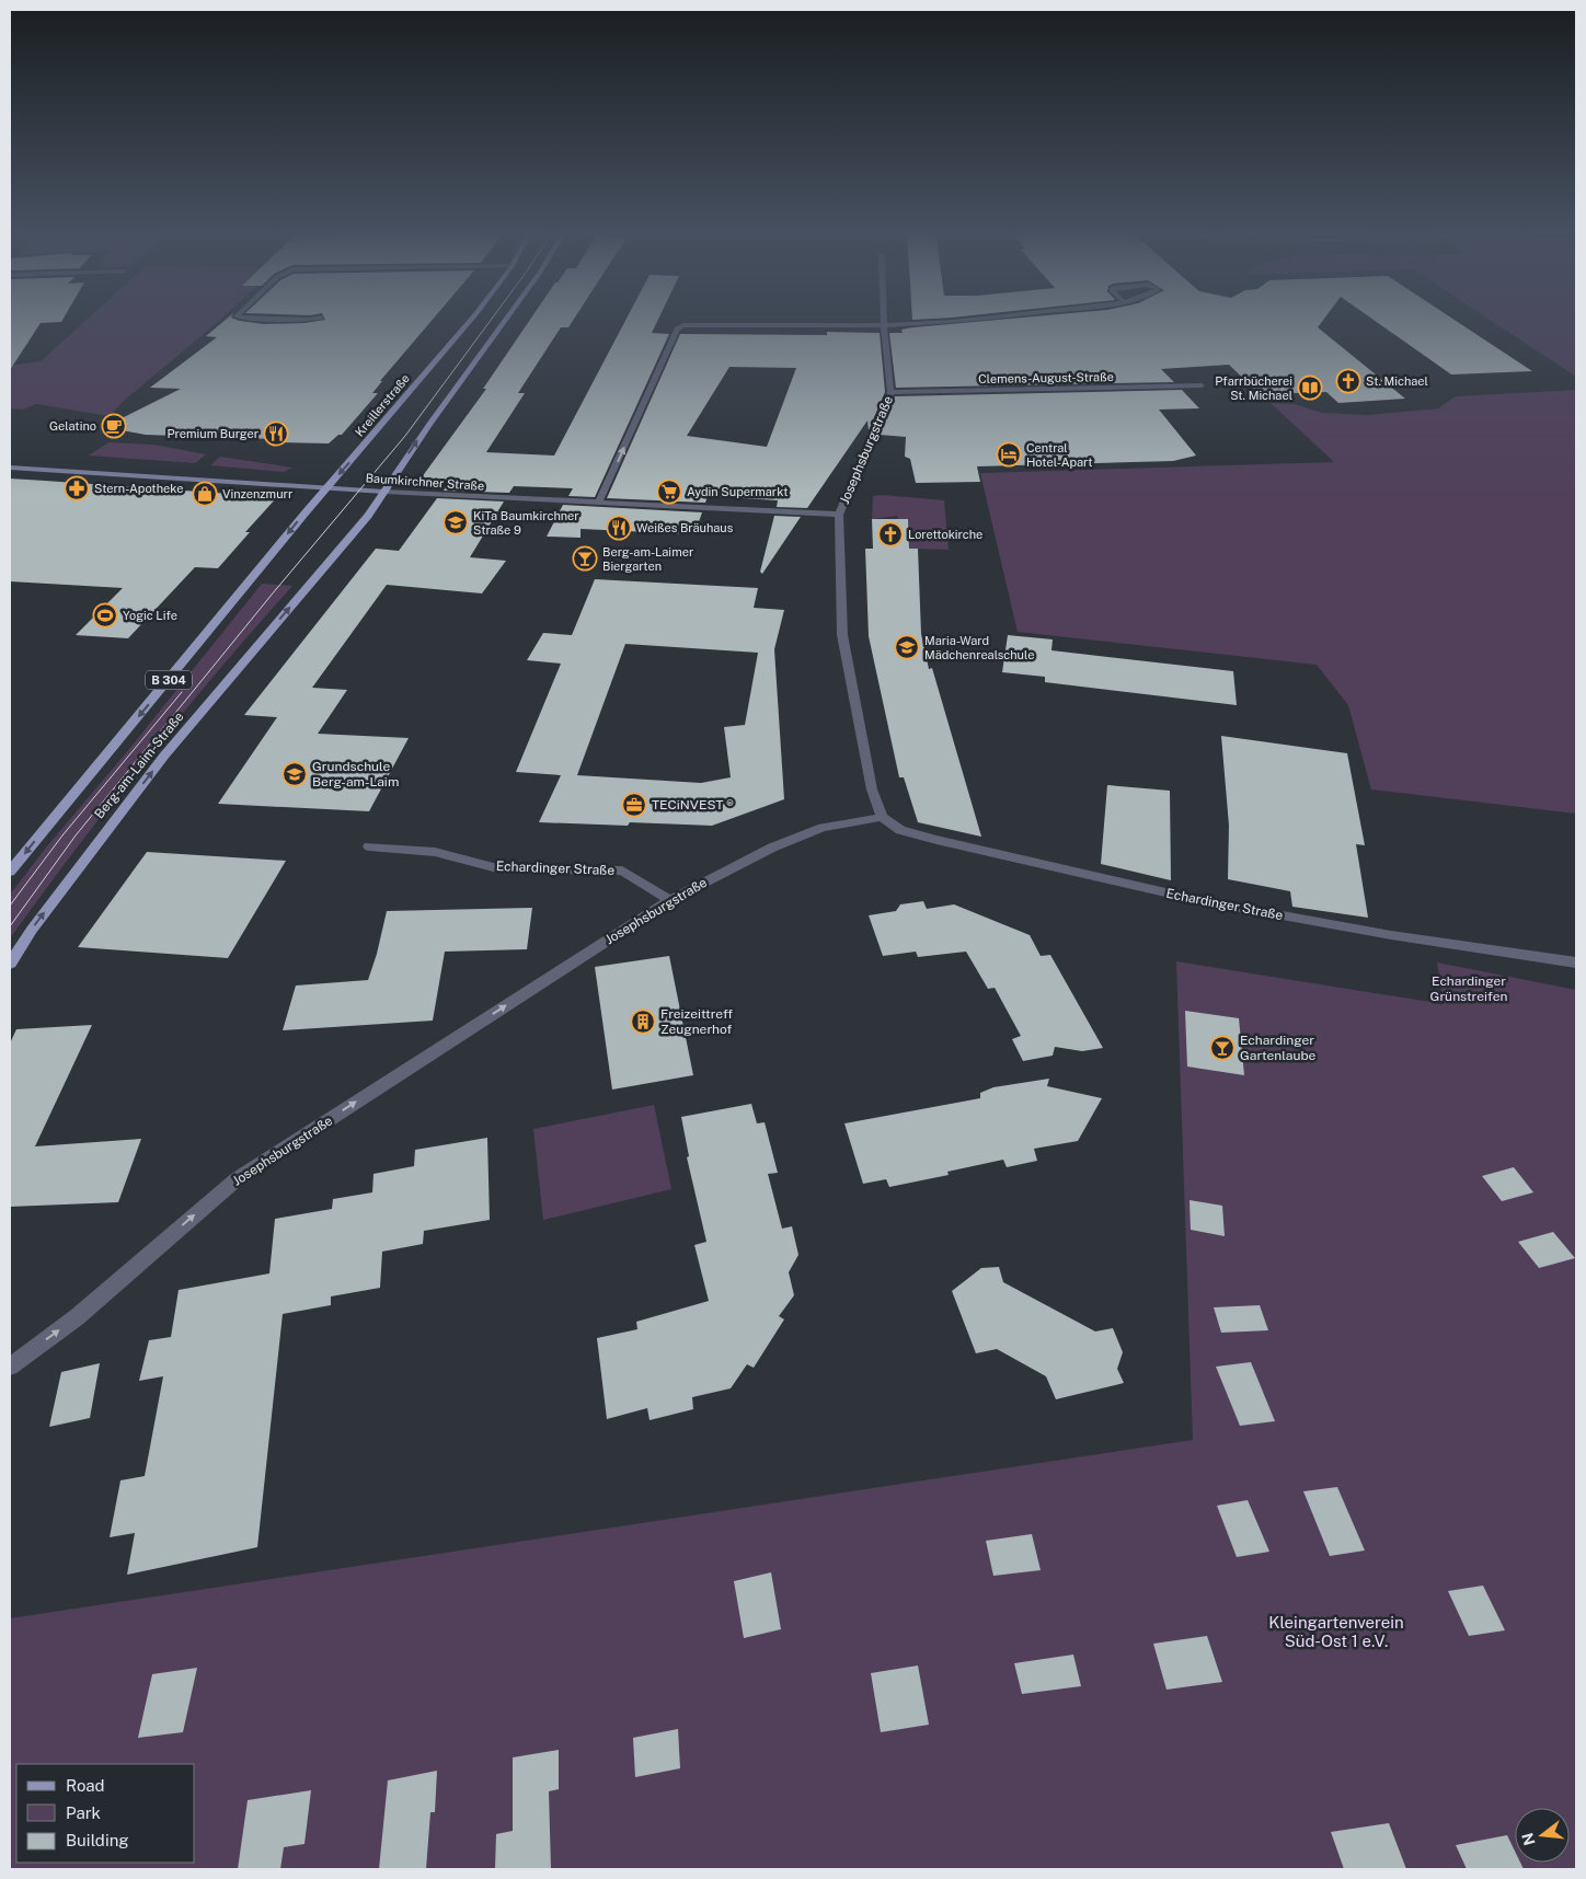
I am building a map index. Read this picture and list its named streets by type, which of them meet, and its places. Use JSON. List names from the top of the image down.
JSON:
{
  "streets": {
    "main road": [
      "Kreillerstraße",
      "Baumkirchner Straße",
      "B 304",
      "Berg-am-Laim-Straße"
    ],
    "street": ["Clemens-August-Straße", "Josephsburgstraße", "Echardinger Straße"]
  },
  "crossings": [
    ["Clemens-August-Straße", "Josephsburgstraße"],
    ["Kreillerstraße", "Baumkirchner Straße"],
    ["Kreillerstraße", "B 304"],
    ["Josephsburgstraße", "Baumkirchner Straße"],
    ["Josephsburgstraße", "Echardinger Straße"],
    ["Baumkirchner Straße", "B 304"],
    ["Baumkirchner Straße", "Berg-am-Laim-Straße"]
  ],
  "one_way": ["Josephsburgstraße"],
  "parks": ["Echardinger Grünstreifen", "Kleingartenverein Süd-Ost 1 e.V."],
  "places": {
    "church": ["St. Michael", "Lorettokirche"],
    "library": ["Pfarrbücherei St. Michael"],
    "cafe": ["Gelatino"],
    "restaurant": ["Premium Burger", "Weißes Bräuhaus"],
    "hotel": ["Central Hotel-Apart"],
    "pharmacy": ["Stern-Apotheke"],
    "supermarket": ["Aydin Supermarkt"],
    "shop": ["Vinzenzmurr"],
    "school or university": ["KiTa Baumkirchner Straße 9", "Maria-Ward Mädchenrealschule", "Grundschule Berg-am-Laim"],
    "bar": ["Berg-am-Laimer Biergarten", "Echardinger Gartenlaube"],
    "sports": ["Yogic Life"],
    "office": ["TECiNVEST ®"],
    "building": ["Freizeittreff Zeugnerhof"]
  },
  "legend": ["Road", "Park", "Building"],
  "north": "left"
}
